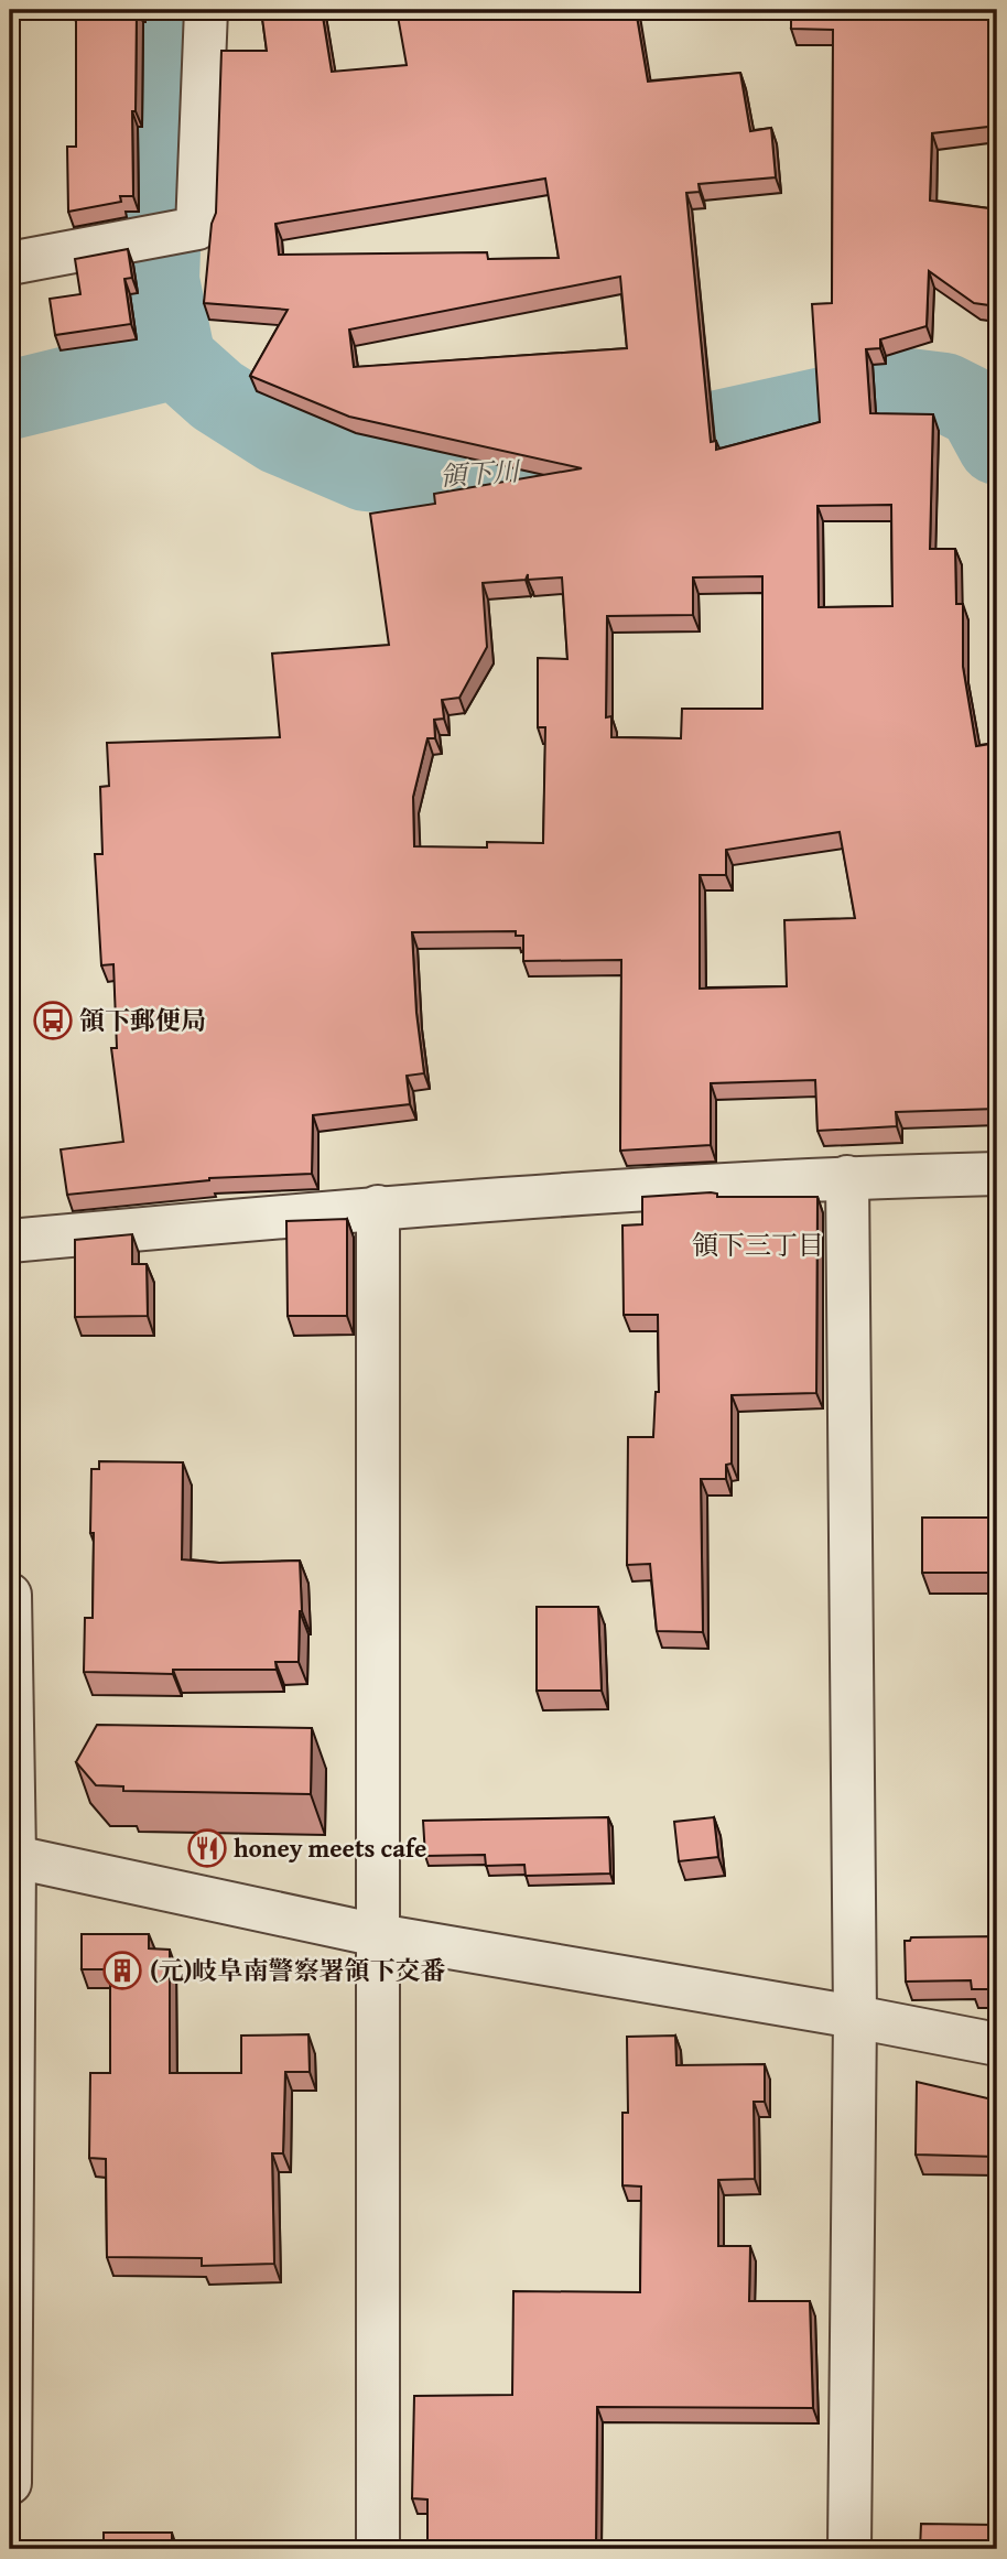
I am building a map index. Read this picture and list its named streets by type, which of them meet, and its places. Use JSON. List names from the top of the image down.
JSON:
{
  "districts": ["領下三丁目"],
  "water": ["領下川"],
  "places": {
    "bus stop": ["領下郵便局"],
    "restaurant": ["honey meets cafe"],
    "building": ["(元)岐阜南警察署領下交番"]
  }
}
